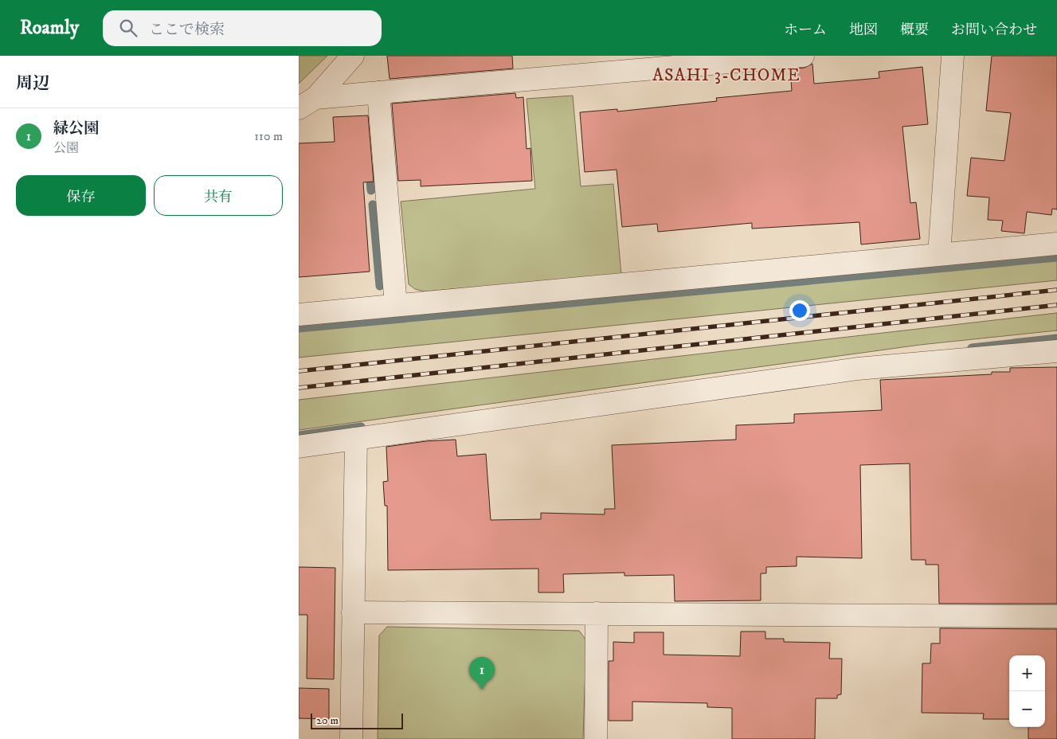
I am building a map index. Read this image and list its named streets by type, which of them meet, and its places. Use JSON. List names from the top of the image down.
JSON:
{
  "districts": ["ASAHI 3-CHOME"],
  "scale_bar": "20 m",
  "page": {
    "header": "Roamly",
    "search": "ここで検索",
    "nav": [
      "ホーム",
      "地図",
      "概要",
      "お問い合わせ"
    ],
    "heading": "周辺",
    "list": [
      {
        "mark": "1",
        "name": "緑公園",
        "note": "公園",
        "value": "110 m"
      }
    ],
    "buttons": ["保存", "共有"],
    "map_buttons": ["+", "−"],
    "pins": "1",
    "scale": "20 m"
  }
}
